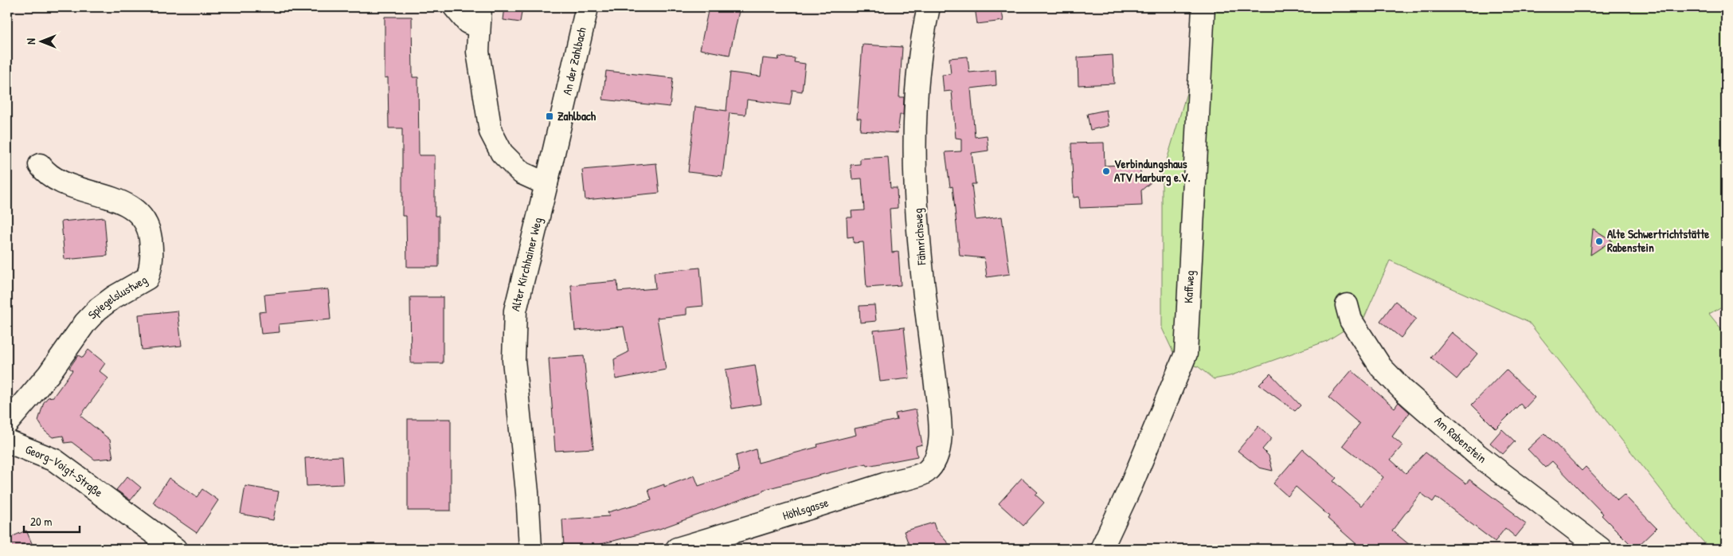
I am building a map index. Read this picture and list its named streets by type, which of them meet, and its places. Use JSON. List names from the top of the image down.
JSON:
{
  "streets": {
    "street": [
      "An der Zahlbach",
      "Fähnrichsweg",
      "Alter Kirchhainer Weg",
      "Kaffweg",
      "Spiegelslustweg",
      "Am Rabenstein",
      "Georg-Voigt-Straße",
      "Höhlsgasse"
    ]
  },
  "crossings": [
    ["An der Zahlbach", "Alter Kirchhainer Weg"],
    ["Fähnrichsweg", "Höhlsgasse"]
  ],
  "places": {
    "transit": ["Zahlbach"],
    "other": ["Verbindungshaus ATV Marburg e.V.", "Alte Schwertrichtstätte Rabenstein"]
  },
  "scale_bar": "20 m",
  "north": "left"
}
